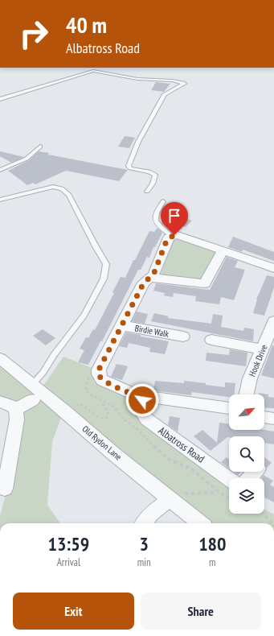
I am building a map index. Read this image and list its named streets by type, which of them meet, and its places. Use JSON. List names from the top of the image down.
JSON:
{
  "streets": {
    "street": [
      "Birdie Walk",
      "Hook Drive",
      "Old Rydon Lane",
      "Albatross Road"
    ]
  },
  "north": "top right",
  "page": {
    "turn": ["40 m", "Albatross Road"],
    "eta": [
      "13:59",
      "Arrival",
      "3",
      "min",
      "180",
      "m"
    ],
    "buttons": ["Exit", "Share"]
  }
}
